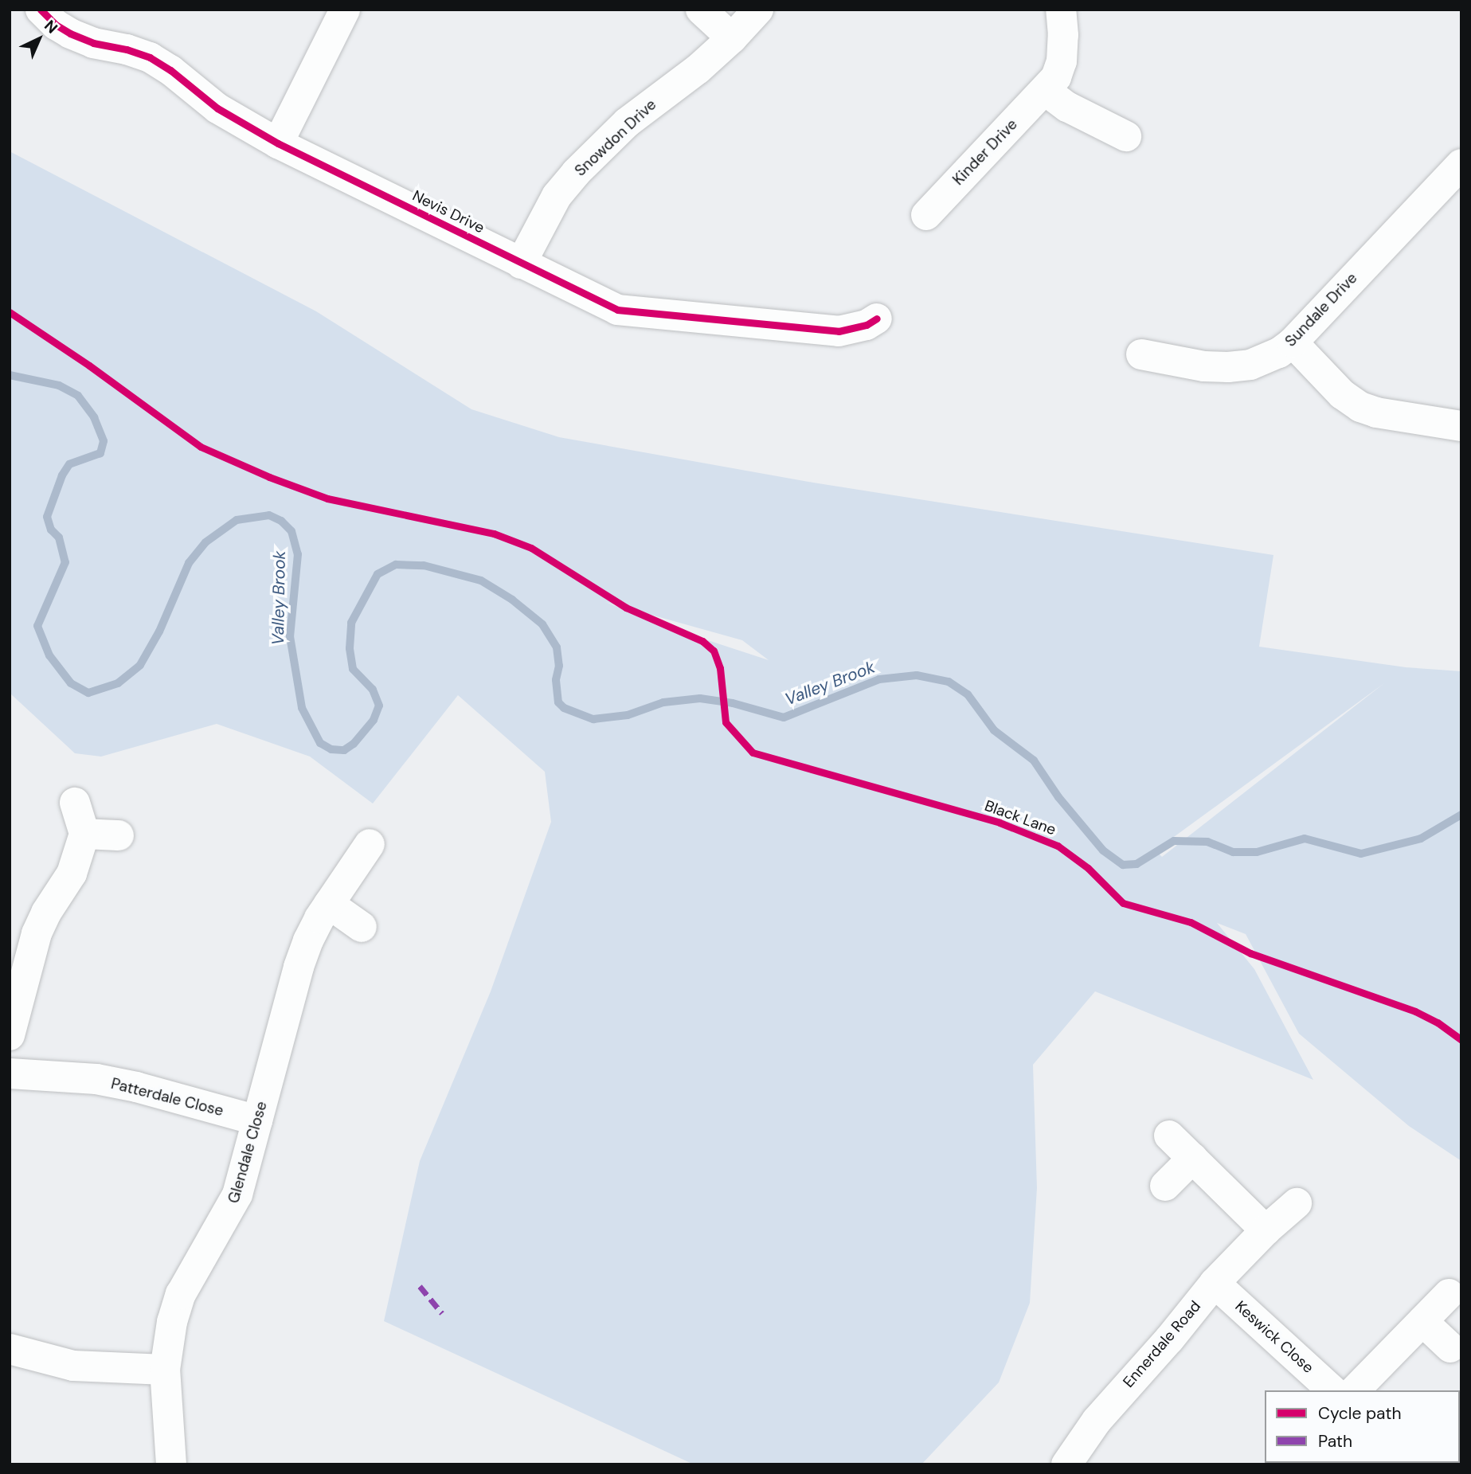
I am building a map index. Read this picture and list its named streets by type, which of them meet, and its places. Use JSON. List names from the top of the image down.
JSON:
{
  "streets": {
    "street": [
      "Snowdon Drive",
      "Kinder Drive",
      "Nevis Drive",
      "Sundale Drive",
      "Patterdale Close",
      "Glendale Close",
      "Keswick Close",
      "Ennerdale Road"
    ],
    "cycle path": ["Black Lane"]
  },
  "crossings": [
    ["Snowdon Drive", "Nevis Drive"],
    ["Patterdale Close", "Glendale Close"],
    ["Keswick Close", "Ennerdale Road"]
  ],
  "water": ["Valley Brook"],
  "legend": ["Cycle path", "Path"],
  "north": "top right"
}
